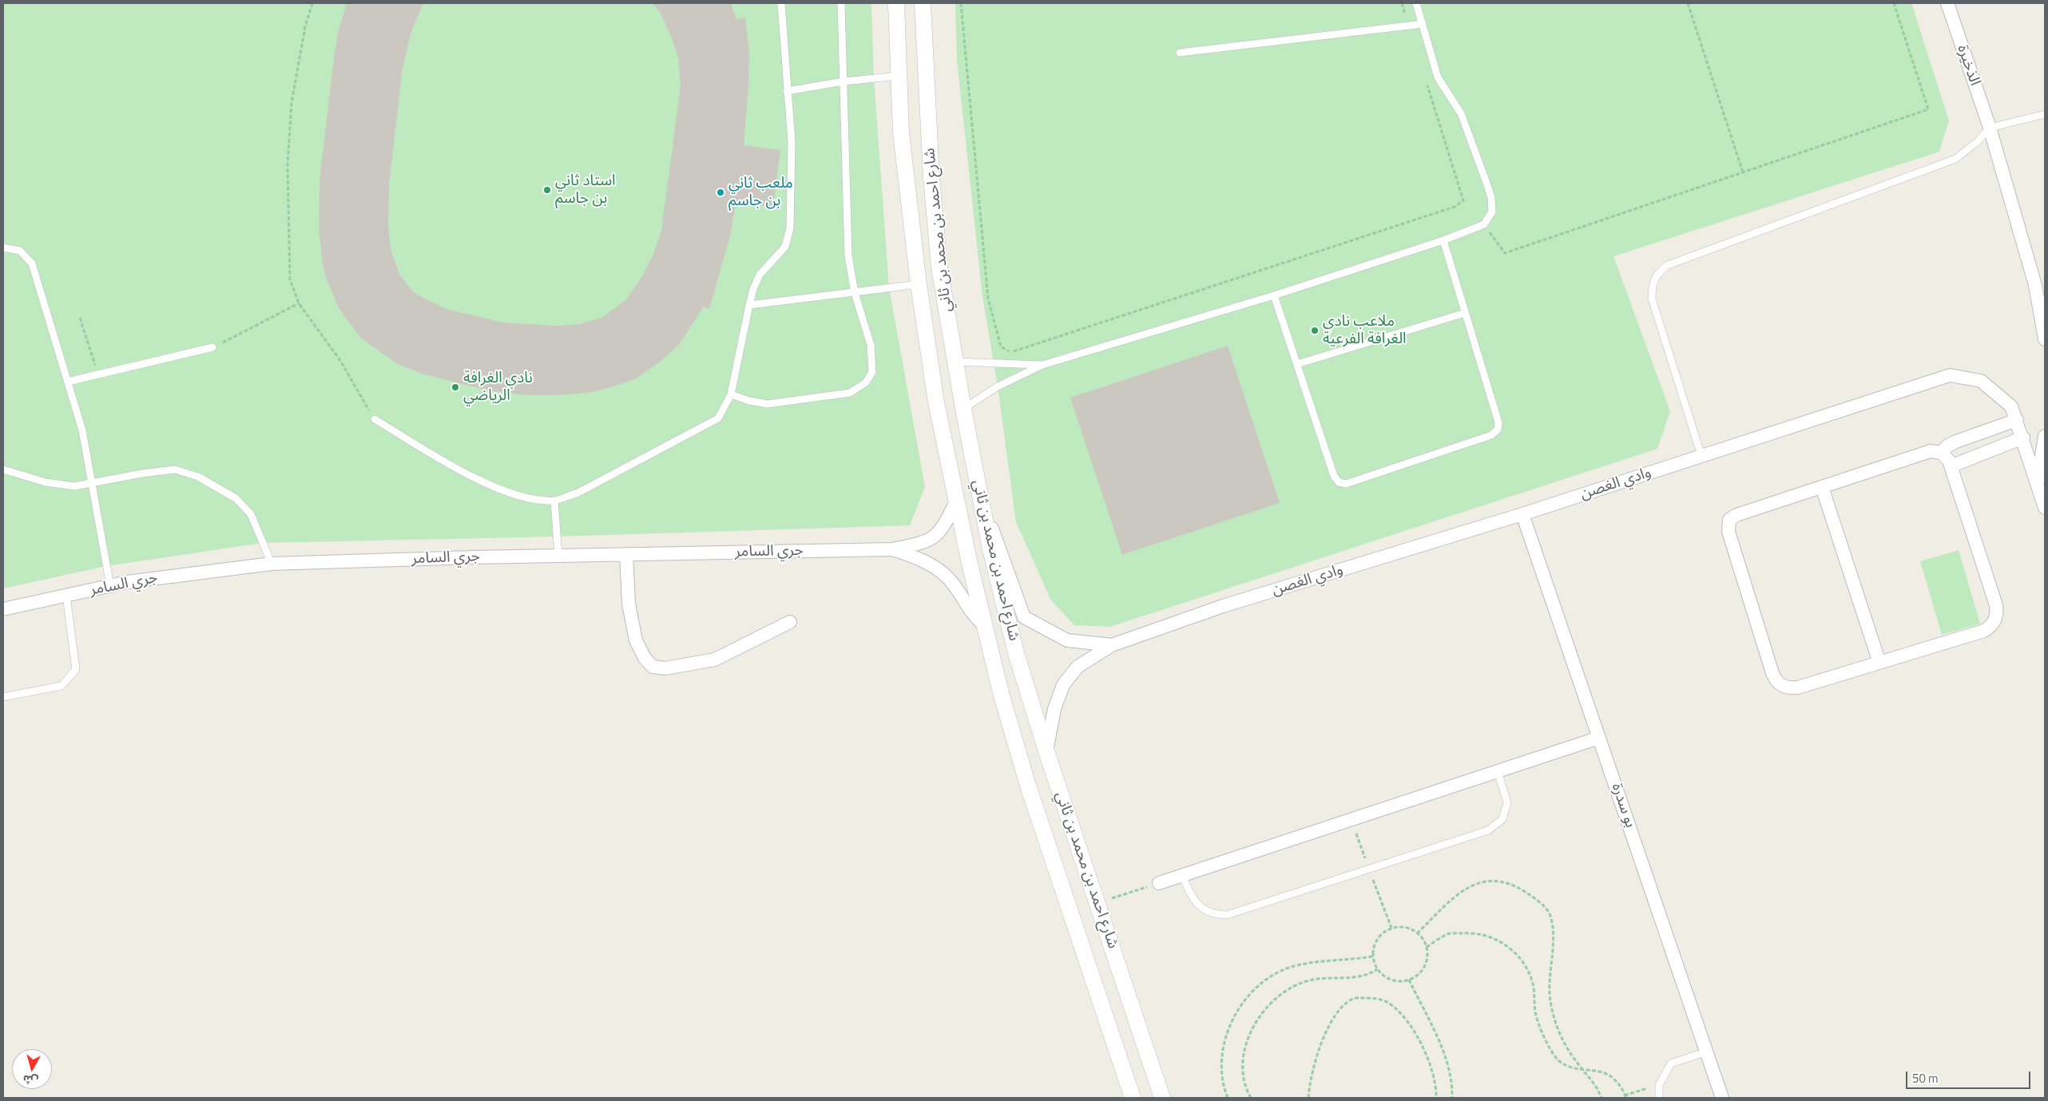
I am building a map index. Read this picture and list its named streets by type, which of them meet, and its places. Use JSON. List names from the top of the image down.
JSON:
{
  "streets": {
    "street": [
      "الذخيرة",
      "شارع احمد بن محمد بن ثاني",
      "وادي الغصن",
      "جري السامر",
      "بو سدرة"
    ]
  },
  "crossings": [
    ["شارع احمد بن محمد بن ثاني", "وادي الغصن"],
    ["شارع احمد بن محمد بن ثاني", "جري السامر"],
    ["وادي الغصن", "بو سدرة"]
  ],
  "places": [
    "استاد ثاني بن جاسم",
    "ملعب ثاني بن جاسم",
    "ملاعب نادي الغرافة الفرعية",
    "نادي الغرافة الرياضي"
  ],
  "scale_bar": "50 m",
  "north": "bottom"
}
